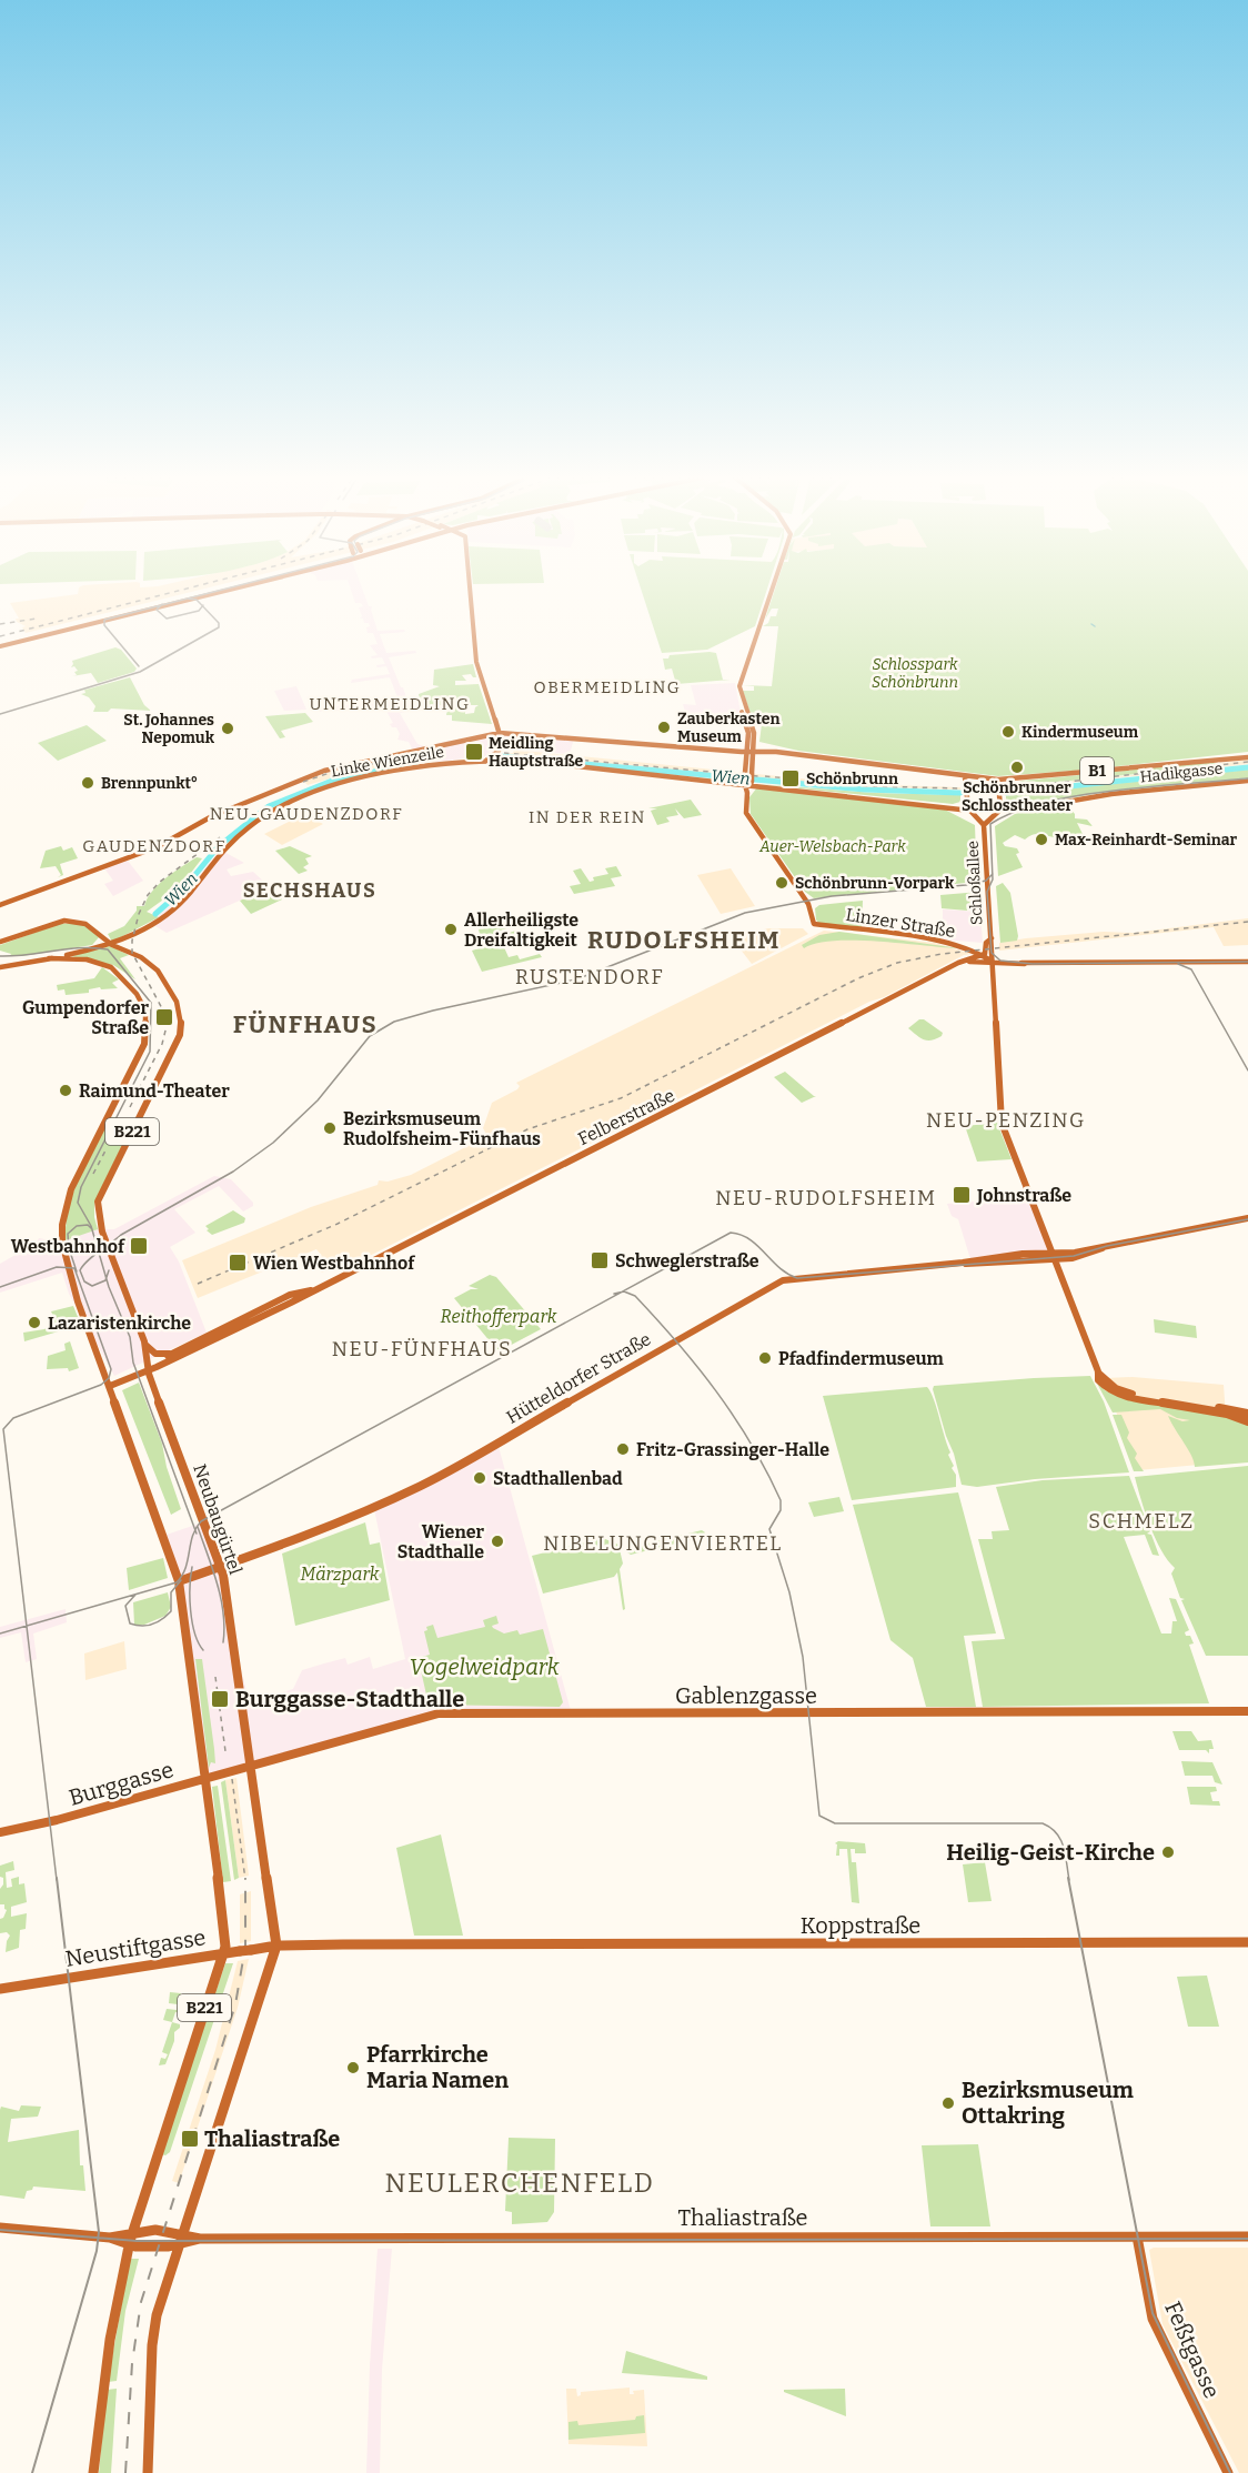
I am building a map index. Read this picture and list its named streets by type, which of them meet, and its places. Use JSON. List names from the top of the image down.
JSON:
{
  "streets": {
    "main road": [
      "Linke Wienzeile",
      "B1",
      "Hadikgasse",
      "Schloßallee",
      "Linzer Straße",
      "Felberstraße",
      "B221",
      "Hütteldorfer Straße",
      "Neubaugürtel",
      "Gablenzgasse",
      "Burggasse",
      "Koppstraße",
      "Neustiftgasse",
      "Thaliastraße",
      "Feßtgasse"
    ]
  },
  "crossings": [
    ["Linke Wienzeile", "Hadikgasse"],
    ["Linke Wienzeile", "Schloßallee"],
    ["Linke Wienzeile", "B221"],
    ["Hadikgasse", "Schloßallee"],
    ["Schloßallee", "Linzer Straße"],
    ["Schloßallee", "Felberstraße"],
    ["Linzer Straße", "Felberstraße"],
    ["Felberstraße", "B221"],
    ["Felberstraße", "Neubaugürtel"],
    ["B221", "Hütteldorfer Straße"],
    ["B221", "Neubaugürtel"],
    ["B221", "Gablenzgasse"],
    ["B221", "Burggasse"],
    ["B221", "Koppstraße"],
    ["B221", "Neustiftgasse"],
    ["B221", "Thaliastraße"],
    ["Hütteldorfer Straße", "Neubaugürtel"],
    ["Neubaugürtel", "Gablenzgasse"],
    ["Neubaugürtel", "Burggasse"],
    ["Gablenzgasse", "Burggasse"],
    ["Koppstraße", "Neustiftgasse"],
    ["Thaliastraße", "Feßtgasse"]
  ],
  "districts": [
    "OBERMEIDLING",
    "UNTERMEIDLING",
    "NEU-GAUDENZDORF",
    "IN DER REIN",
    "GAUDENZDORF",
    "SECHSHAUS",
    "RUDOLFSHEIM",
    "RUSTENDORF",
    "FÜNFHAUS",
    "NEU-PENZING",
    "NEU-RUDOLFSHEIM",
    "NEU-FÜNFHAUS",
    "SCHMELZ",
    "NIBELUNGENVIERTEL",
    "NEULERCHENFELD"
  ],
  "water": ["Wien"],
  "parks": [
    "Schlosspark Schönbrunn",
    "Auer-Welsbach-Park",
    "Reithofferpark",
    "Märzpark",
    "Vogelweidpark"
  ],
  "places": {
    "other": [
      "Zauberkasten Museum",
      "St. Johannes Nepomuk",
      "Kindermuseum",
      "Schönbrunner Schlosstheater",
      "Brennpunkt°",
      "Max-Reinhardt-Seminar",
      "Schönbrunn-Vorpark",
      "Allerheiligste Dreifaltigkeit",
      "Raimund-Theater",
      "Bezirksmuseum Rudolfsheim-Fünfhaus",
      "Lazaristenkirche",
      "Pfadfindermuseum",
      "Fritz-Grassinger-Halle",
      "Stadthallenbad",
      "Wiener Stadthalle",
      "Heilig-Geist-Kirche",
      "Pfarrkirche Maria Namen",
      "Bezirksmuseum Ottakring"
    ],
    "transit": [
      "Meidling Hauptstraße",
      "Schönbrunn",
      "Gumpendorfer Straße",
      "Johnstraße",
      "Westbahnhof",
      "Schweglerstraße",
      "Wien Westbahnhof",
      "Burggasse-Stadthalle",
      "Thaliastraße"
    ]
  }
}
